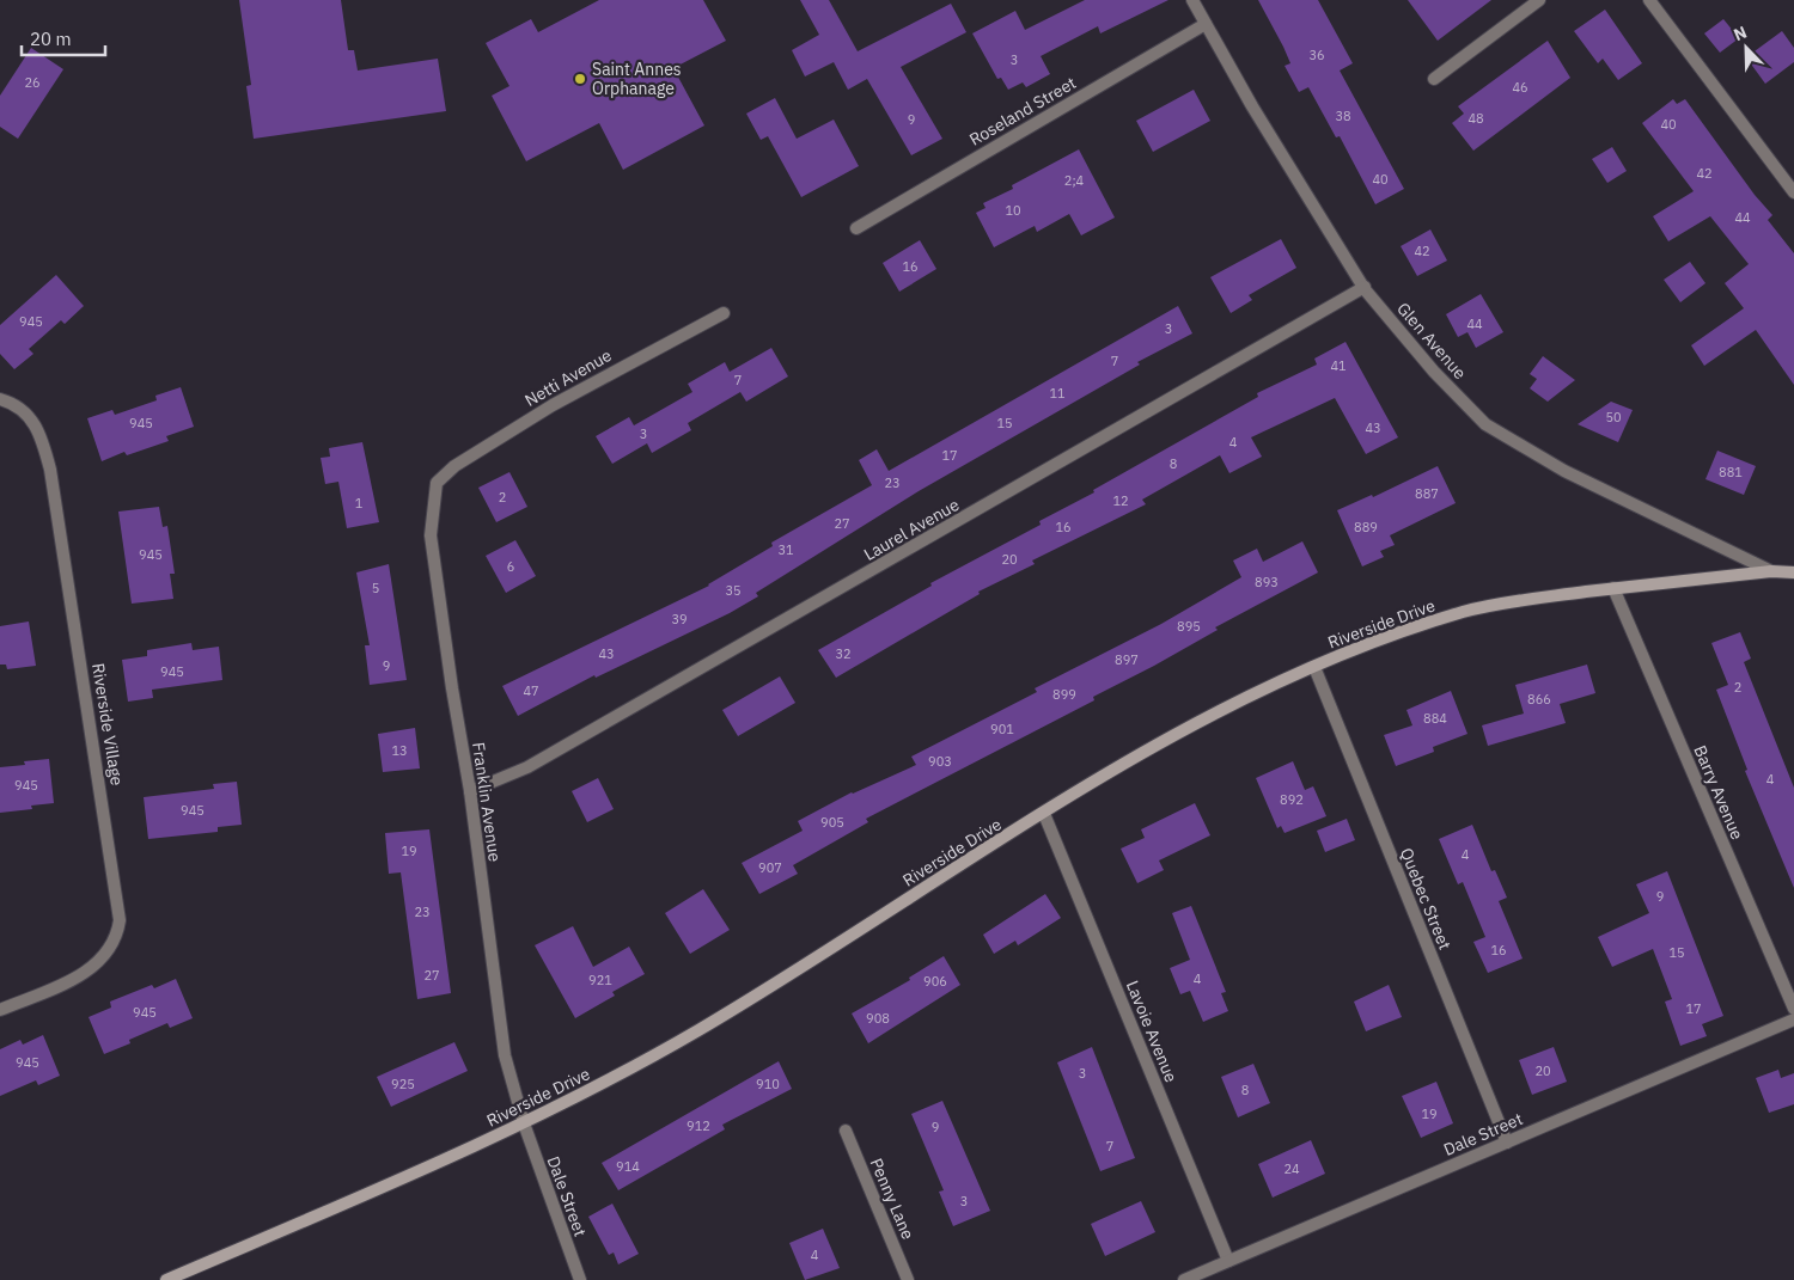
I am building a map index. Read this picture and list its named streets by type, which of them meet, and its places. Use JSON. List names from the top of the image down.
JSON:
{
  "streets": {
    "main road": ["Riverside Drive"],
    "street": [
      "Roseland Street",
      "Glen Avenue",
      "Netti Avenue",
      "Laurel Avenue",
      "Riverside Village",
      "Barry Avenue",
      "Franklin Avenue",
      "Quebec Street",
      "Lavoie Avenue",
      "Dale Street",
      "Penny Lane"
    ]
  },
  "crossings": [
    ["Roseland Street", "Glen Avenue"],
    ["Glen Avenue", "Laurel Avenue"],
    ["Glen Avenue", "Riverside Drive"],
    ["Netti Avenue", "Franklin Avenue"],
    ["Laurel Avenue", "Franklin Avenue"],
    ["Riverside Drive", "Barry Avenue"],
    ["Riverside Drive", "Franklin Avenue"],
    ["Riverside Drive", "Quebec Street"],
    ["Riverside Drive", "Lavoie Avenue"],
    ["Riverside Drive", "Dale Street"],
    ["Franklin Avenue", "Dale Street"],
    ["Quebec Street", "Dale Street"],
    ["Lavoie Avenue", "Dale Street"]
  ],
  "places": ["Saint Annes Orphanage"],
  "house_numbers": [
    "36",
    "3",
    "26",
    "46",
    "38",
    "48",
    "9",
    "40",
    "42",
    "40",
    "2;4",
    "10",
    "44",
    "42",
    "16",
    "945",
    "44",
    "3",
    "7",
    "41",
    "7",
    "11",
    "50",
    "945",
    "15",
    "43",
    "3",
    "4",
    "17",
    "8",
    "881",
    "23",
    "887",
    "2",
    "12",
    "1",
    "27",
    "16",
    "889",
    "31",
    "945",
    "20",
    "6",
    "893",
    "5",
    "35",
    "39",
    "895",
    "43",
    "32",
    "897",
    "9",
    "945",
    "2",
    "47",
    "899",
    "866",
    "884",
    "901",
    "13",
    "903",
    "4",
    "945",
    "892",
    "945",
    "905",
    "19",
    "4",
    "907",
    "9",
    "23",
    "16",
    "15",
    "27",
    "4",
    "921",
    "906",
    "17",
    "945",
    "908",
    "945",
    "20",
    "3",
    "925",
    "910",
    "8",
    "19",
    "912",
    "9",
    "7",
    "914",
    "24",
    "3",
    "4"
  ],
  "scale_bar": "20 m",
  "north": "top left"
}
